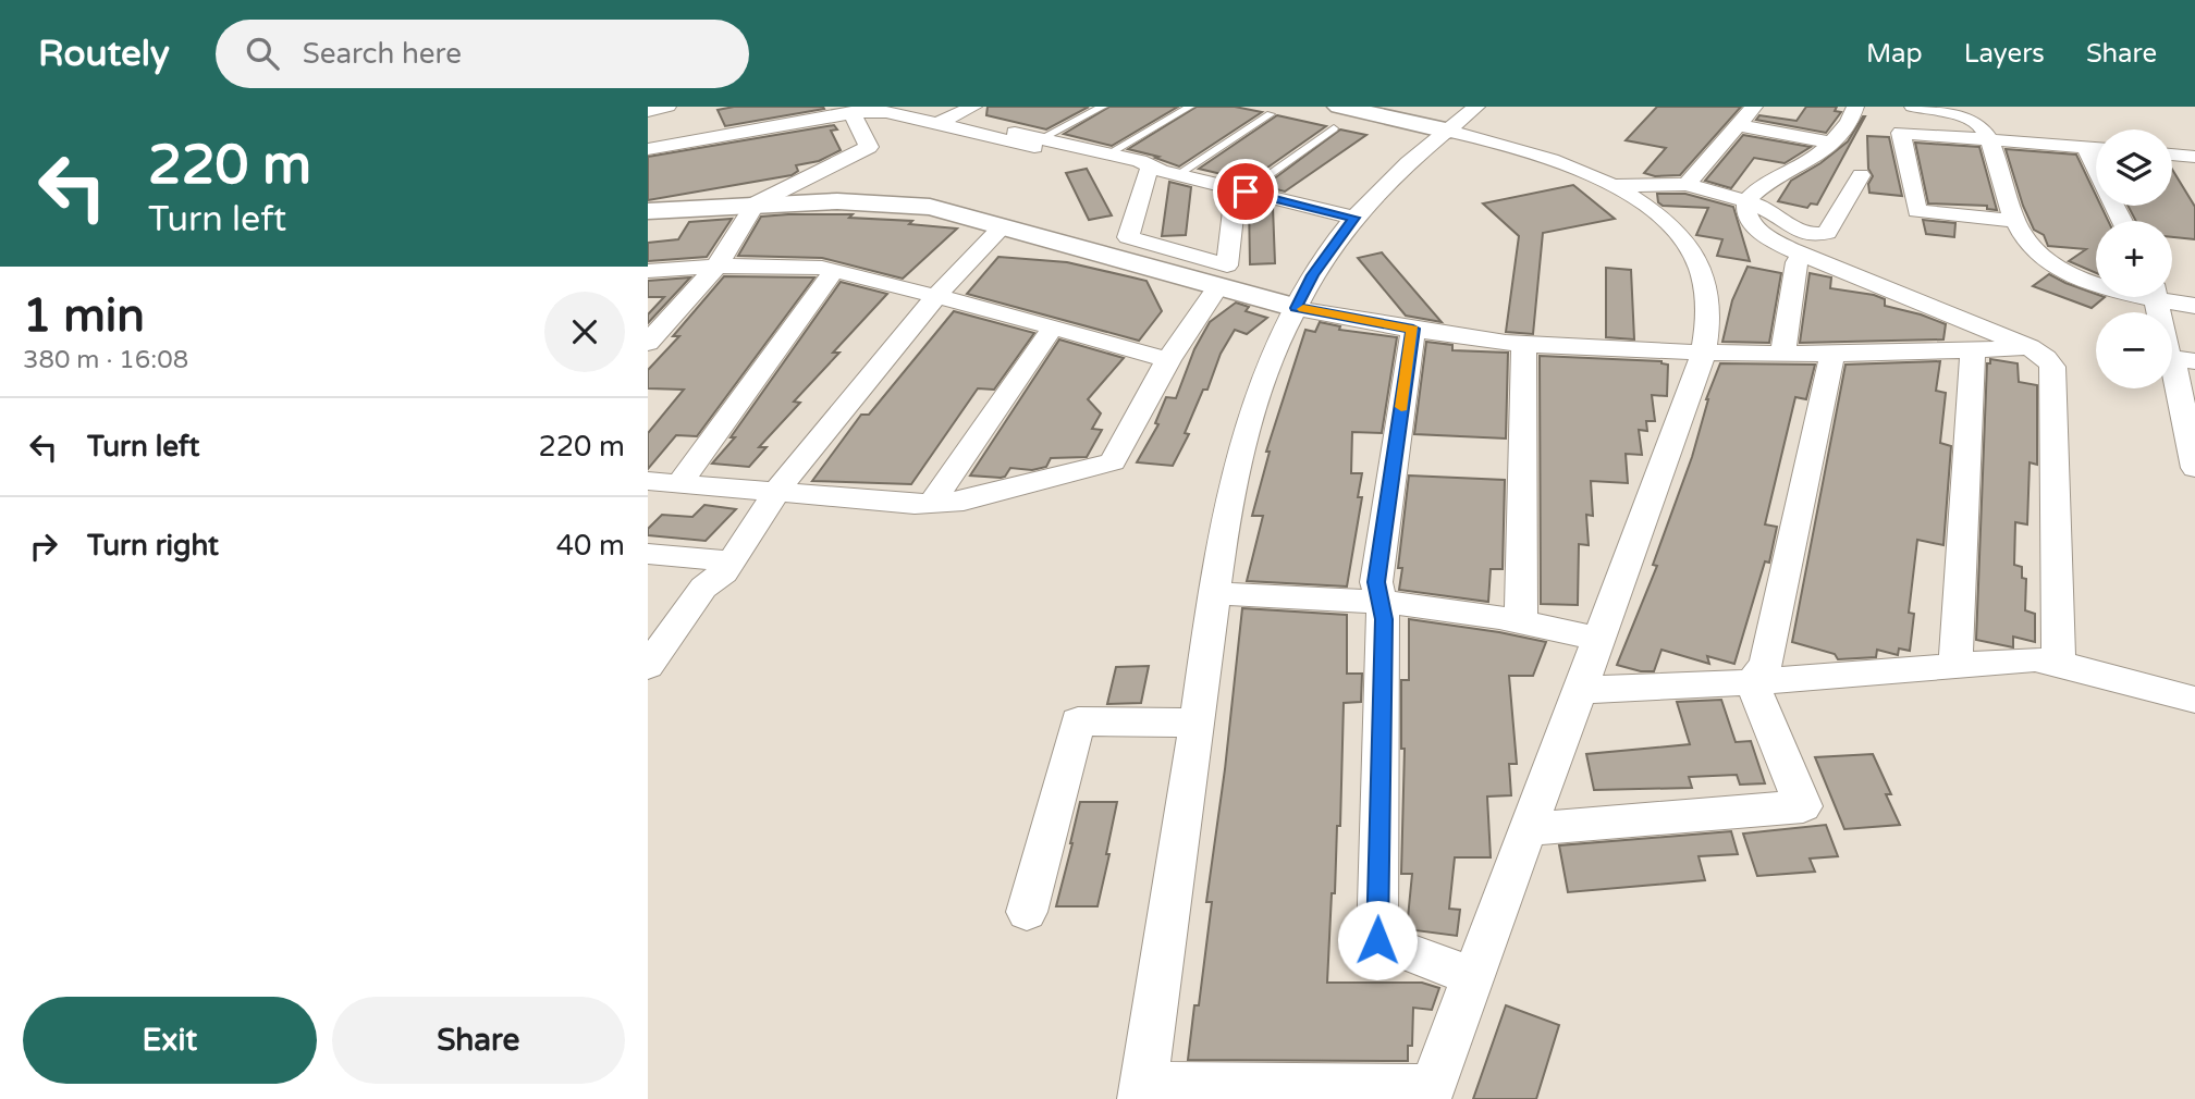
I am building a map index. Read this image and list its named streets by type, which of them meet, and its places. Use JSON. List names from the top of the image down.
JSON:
{
  "page": {
    "header": "Routely",
    "search": "Search here",
    "nav": ["Map", "Layers", "Share"],
    "turn": ["220 m", "Turn left"],
    "map_buttons": ["+", "−"],
    "heading": ["1 min", "380 m · 16:08"],
    "list": [
      {
        "name": "Turn left",
        "value": "220 m"
      },
      {
        "name": "Turn right",
        "value": "40 m"
      }
    ],
    "buttons": ["Exit", "Share"]
  }
}
